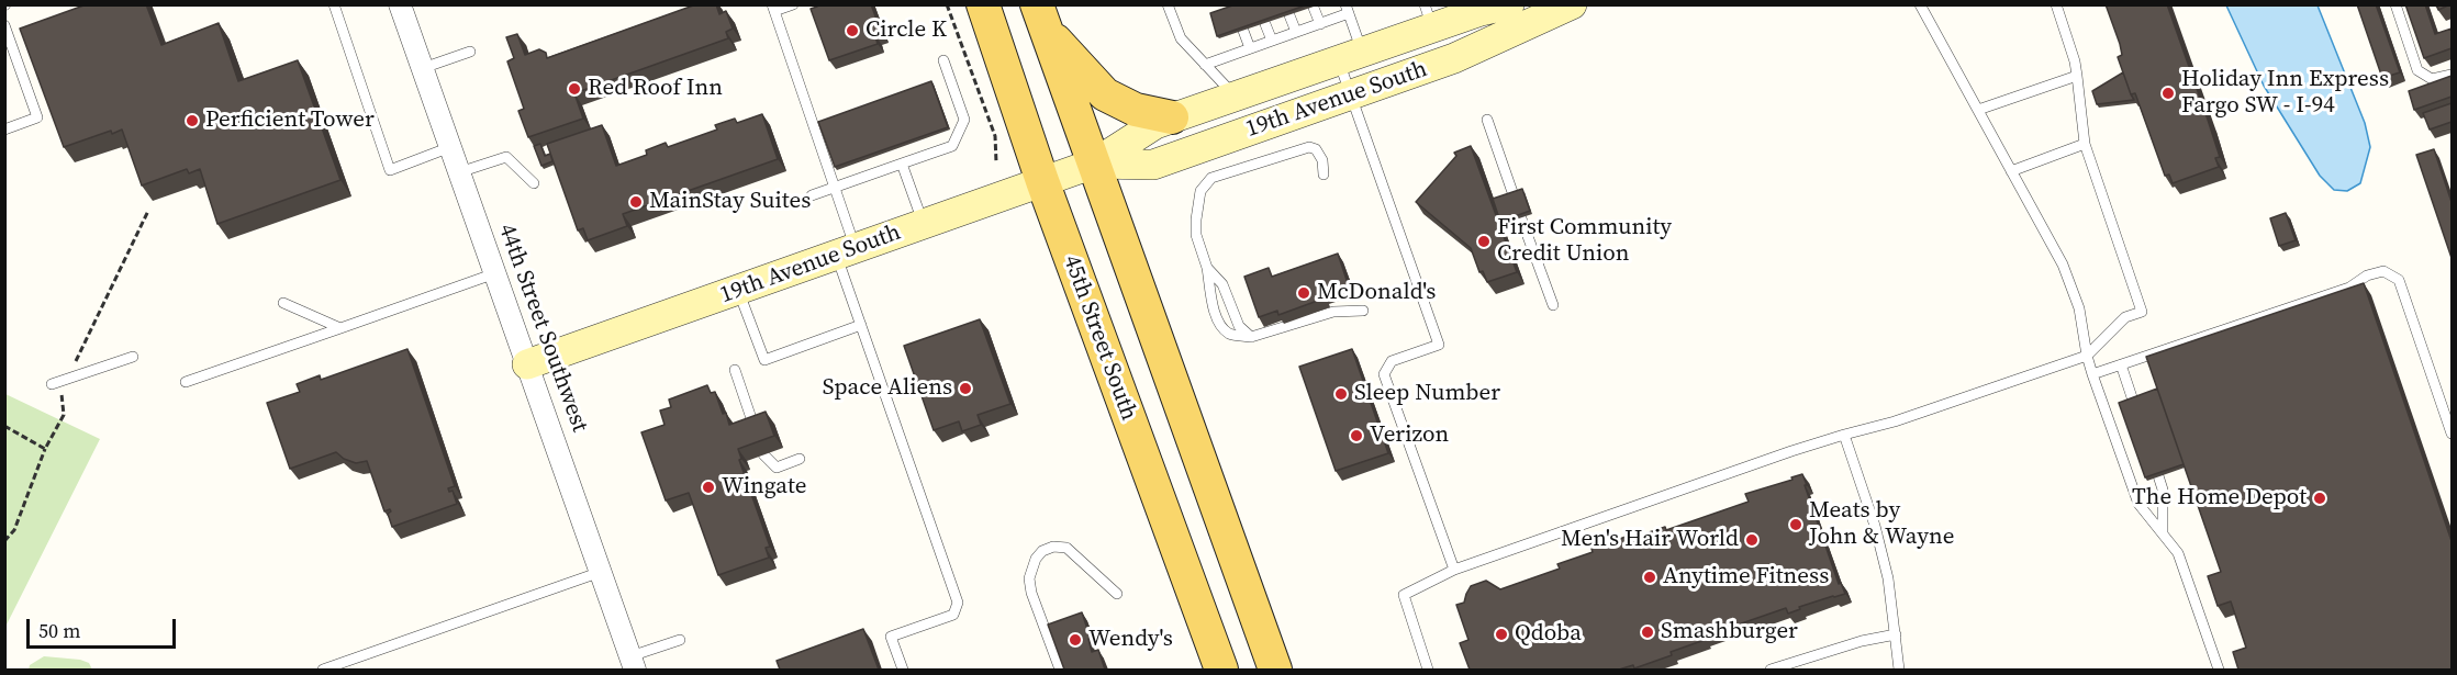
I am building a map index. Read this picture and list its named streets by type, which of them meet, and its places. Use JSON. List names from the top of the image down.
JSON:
{
  "streets": {
    "main road": ["45th Street South"],
    "street": ["19th Avenue South", "44th Street Southwest"]
  },
  "crossings": [
    ["19th Avenue South", "44th Street Southwest"],
    ["19th Avenue South", "45th Street South"]
  ],
  "places": [
    "Circle K",
    "Red Roof Inn",
    "Holiday Inn Express Fargo SW - I-94",
    "Perficient Tower",
    "MainStay Suites",
    "First Community Credit Union",
    "McDonald's",
    "Space Aliens",
    "Sleep Number",
    "Verizon",
    "Wingate",
    "The Home Depot",
    "Meats by John & Wayne",
    "Men's Hair World",
    "Anytime Fitness",
    "Smashburger",
    "Qdoba",
    "Wendy's"
  ],
  "scale_bar": "50 m"
}
